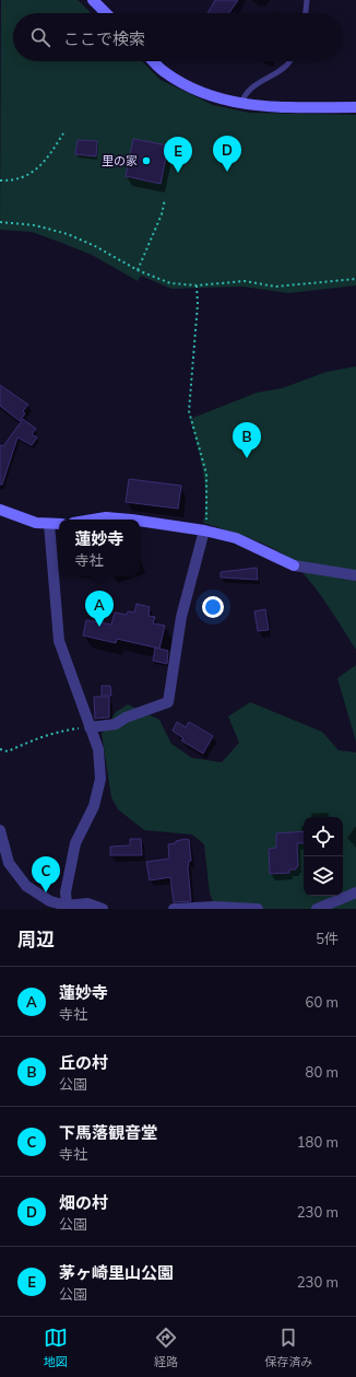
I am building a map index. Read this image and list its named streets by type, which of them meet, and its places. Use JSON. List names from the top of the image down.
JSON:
{
  "places": ["里の家"],
  "page": {
    "search": "ここで検索",
    "pins": [
      "D",
      "E",
      "B",
      "A",
      "C"
    ],
    "popup": ["蓮妙寺", "寺社"],
    "heading": ["周辺", "5件"],
    "list": [
      {
        "mark": "A",
        "name": "蓮妙寺",
        "note": "寺社",
        "value": "60 m"
      },
      {
        "mark": "B",
        "name": "丘の村",
        "note": "公園",
        "value": "80 m"
      },
      {
        "mark": "C",
        "name": "下馬落観音堂",
        "note": "寺社",
        "value": "180 m"
      },
      {
        "mark": "D",
        "name": "畑の村",
        "note": "公園",
        "value": "230 m"
      },
      {
        "mark": "E",
        "name": "茅ヶ崎里山公園",
        "note": "公園",
        "value": "230 m"
      }
    ],
    "nav": ["地図", "経路", "保存済み"]
  }
}
